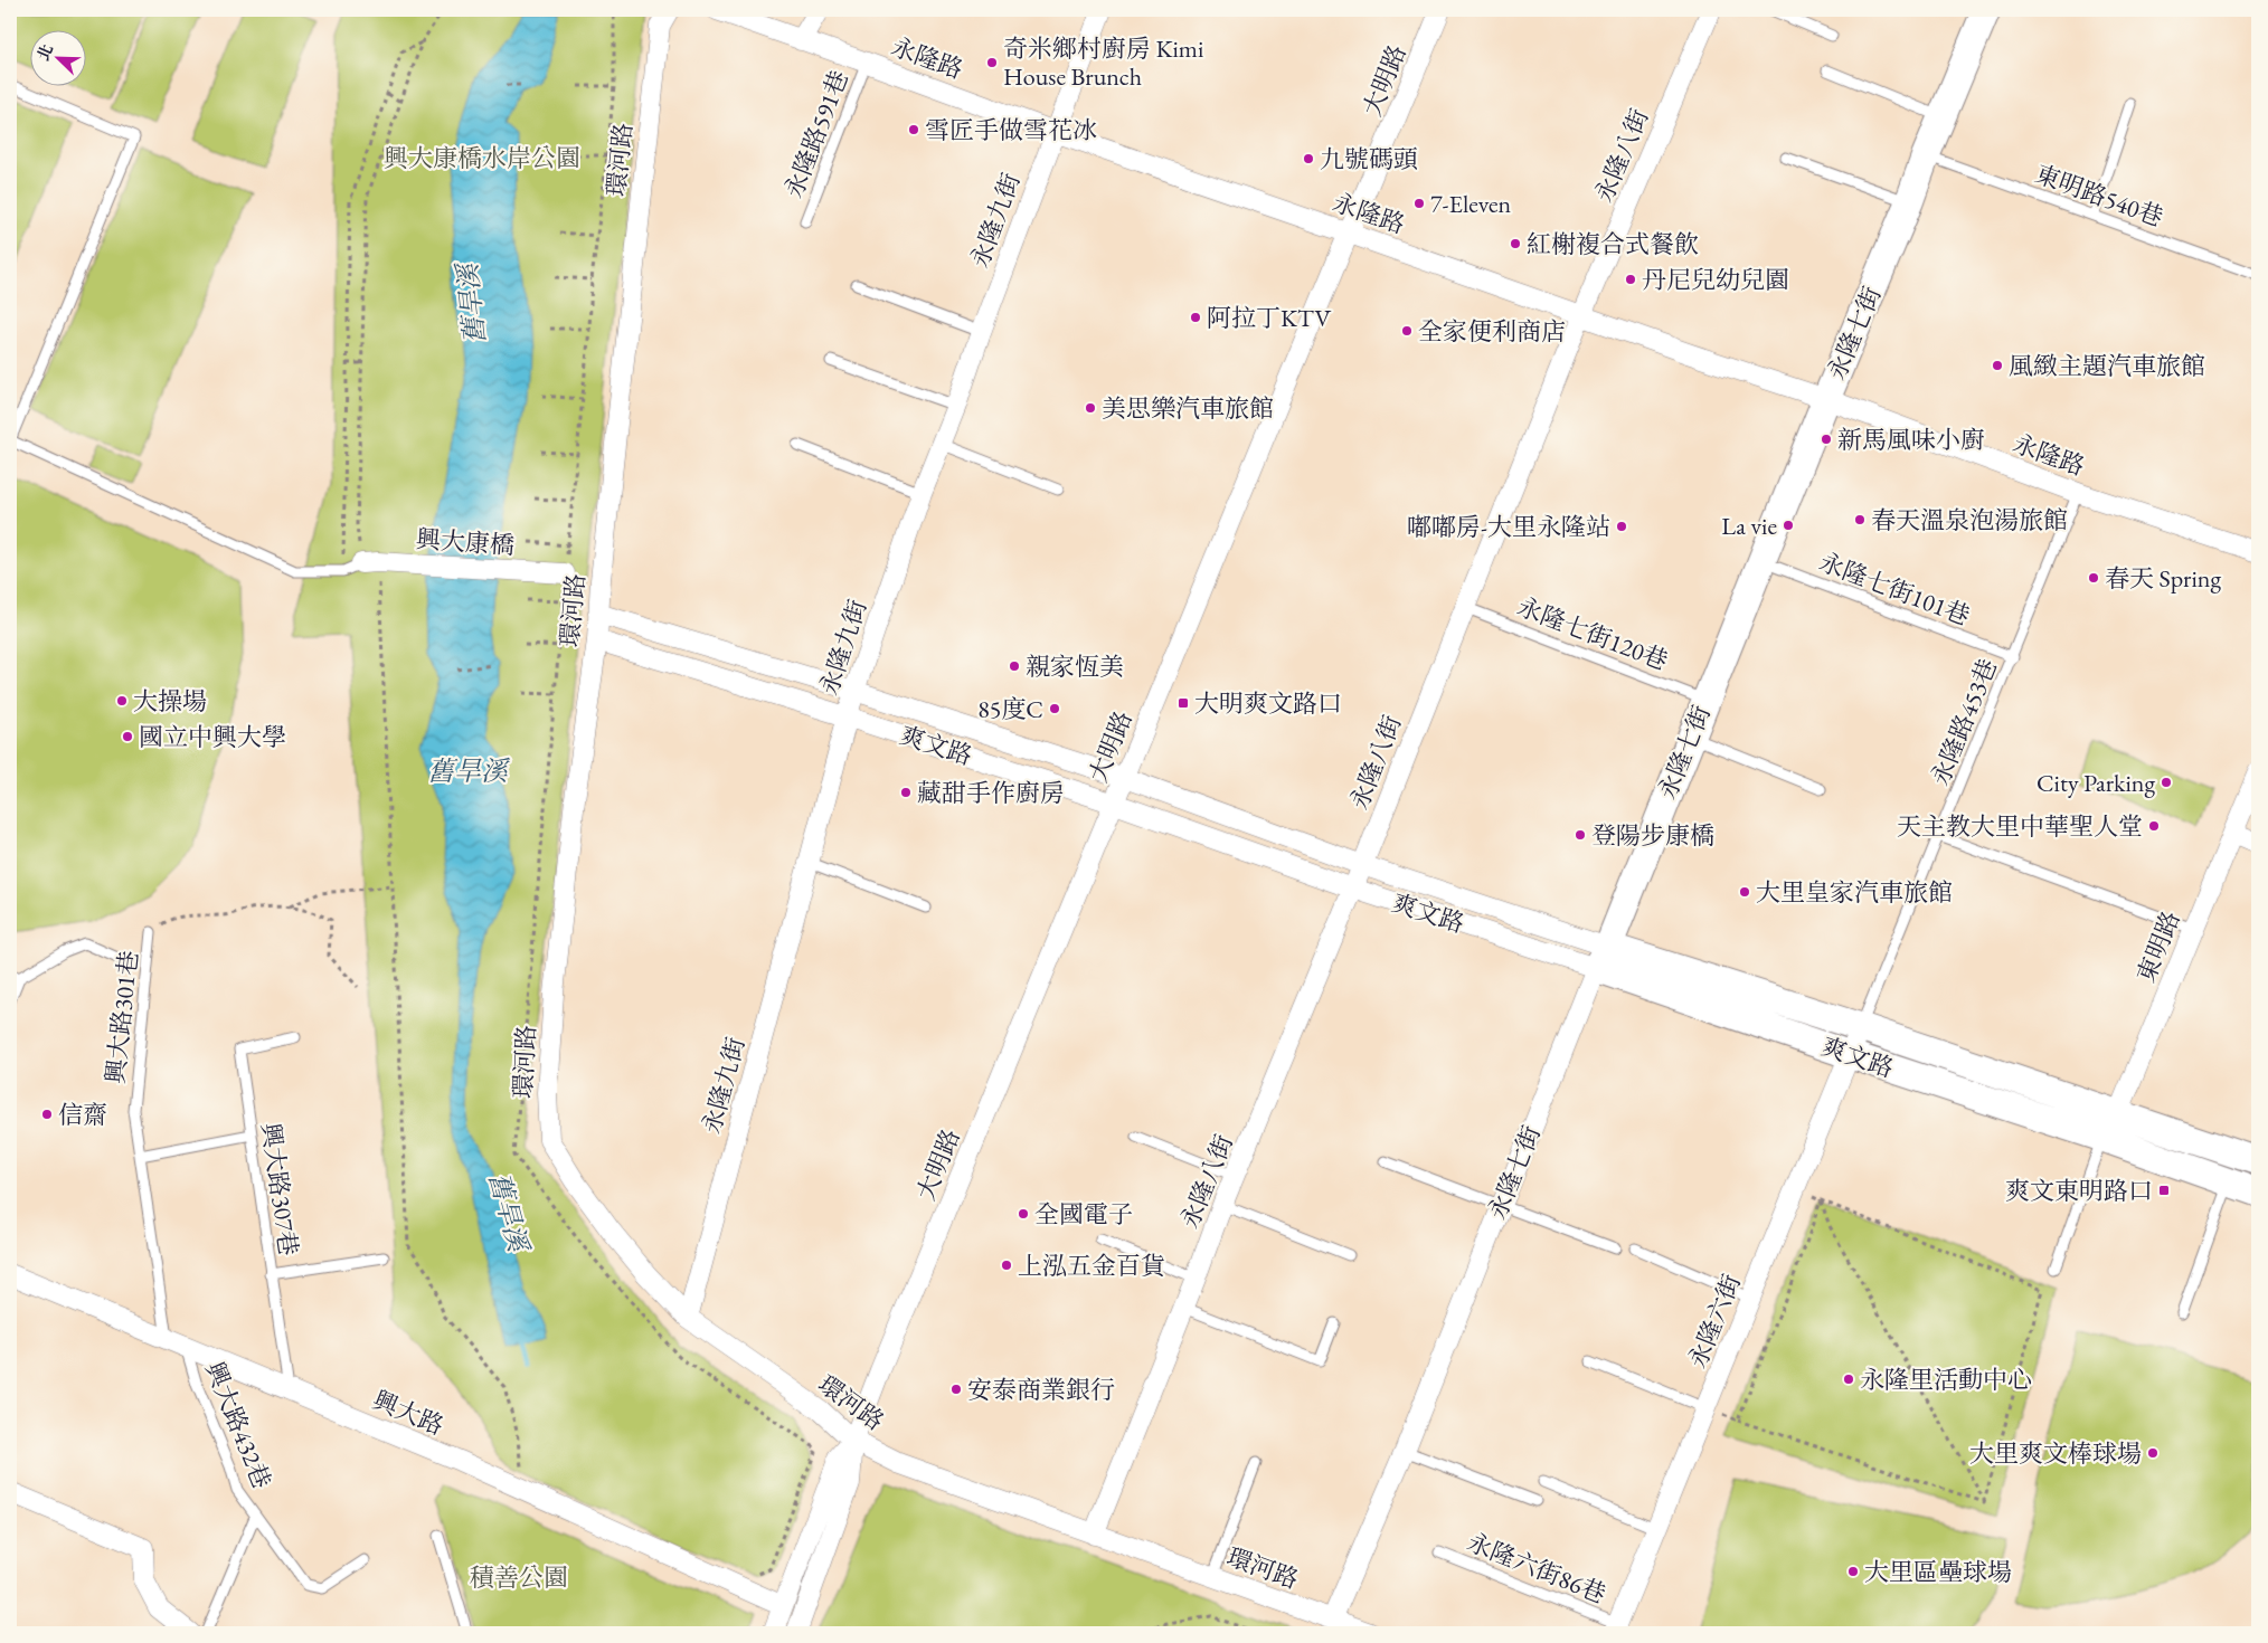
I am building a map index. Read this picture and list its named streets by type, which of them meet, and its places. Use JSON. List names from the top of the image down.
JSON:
{
  "streets": {
    "street": [
      "永隆路",
      "大明路",
      "永隆八街",
      "環河路",
      "永隆九街",
      "永隆七街",
      "興大康橋",
      "爽文路",
      "東明路",
      "永隆六街",
      "興大路"
    ],
    "lane": [
      "永隆路591巷",
      "東明路540巷",
      "永隆七街101巷",
      "永隆七街120巷",
      "永隆路453巷",
      "興大路301巷",
      "興大路307巷",
      "興大路432巷",
      "永隆六街86巷"
    ]
  },
  "crossings": [
    ["永隆路", "大明路"],
    ["永隆路", "永隆路591巷"],
    ["永隆路", "永隆八街"],
    ["永隆路", "永隆九街"],
    ["永隆路", "永隆七街"],
    ["永隆路", "永隆路453巷"],
    ["大明路", "環河路"],
    ["大明路", "爽文路"],
    ["大明路", "興大路"],
    ["永隆八街", "環河路"],
    ["永隆八街", "永隆七街120巷"],
    ["永隆八街", "爽文路"],
    ["環河路", "永隆九街"],
    ["環河路", "永隆七街"],
    ["環河路", "爽文路"],
    ["東明路540巷", "永隆七街"],
    ["永隆九街", "爽文路"],
    ["永隆七街", "永隆七街101巷"],
    ["永隆七街", "永隆七街120巷"],
    ["永隆七街", "爽文路"],
    ["永隆七街101巷", "永隆路453巷"],
    ["永隆路453巷", "爽文路"],
    ["永隆路453巷", "永隆六街"],
    ["爽文路", "東明路"],
    ["爽文路", "永隆六街"],
    ["興大路301巷", "興大路"],
    ["興大路307巷", "興大路"],
    ["永隆六街", "永隆六街86巷"],
    ["興大路", "興大路432巷"]
  ],
  "water": ["舊旱溪"],
  "parks": ["興大康橋水岸公園", "積善公園"],
  "places": {
    "other": [
      "奇米鄉村廚房 Kimi House Brunch",
      "雪匠手做雪花冰",
      "九號碼頭",
      "7-Eleven",
      "紅榭複合式餐飲",
      "丹尼兒幼兒園",
      "阿拉丁KTV",
      "全家便利商店",
      "風緻主題汽車旅館",
      "美思樂汽車旅館",
      "新馬風味小廚",
      "春天溫泉泡湯旅館",
      "La vie",
      "嘟嘟房-大里永隆站",
      "春天 Spring",
      "親家恆美",
      "大操場",
      "85度C",
      "國立中興大學",
      "City Parking",
      "藏甜手作廚房",
      "天主教大里中華聖人堂",
      "登陽步康橋",
      "大里皇家汽車旅館",
      "信齋",
      "全國電子",
      "上泓五金百貨",
      "永隆里活動中心",
      "安泰商業銀行",
      "大里爽文棒球場",
      "大里區壘球場"
    ],
    "transit": ["大明爽文路口", "爽文東明路口"]
  },
  "north": "top left"
}
